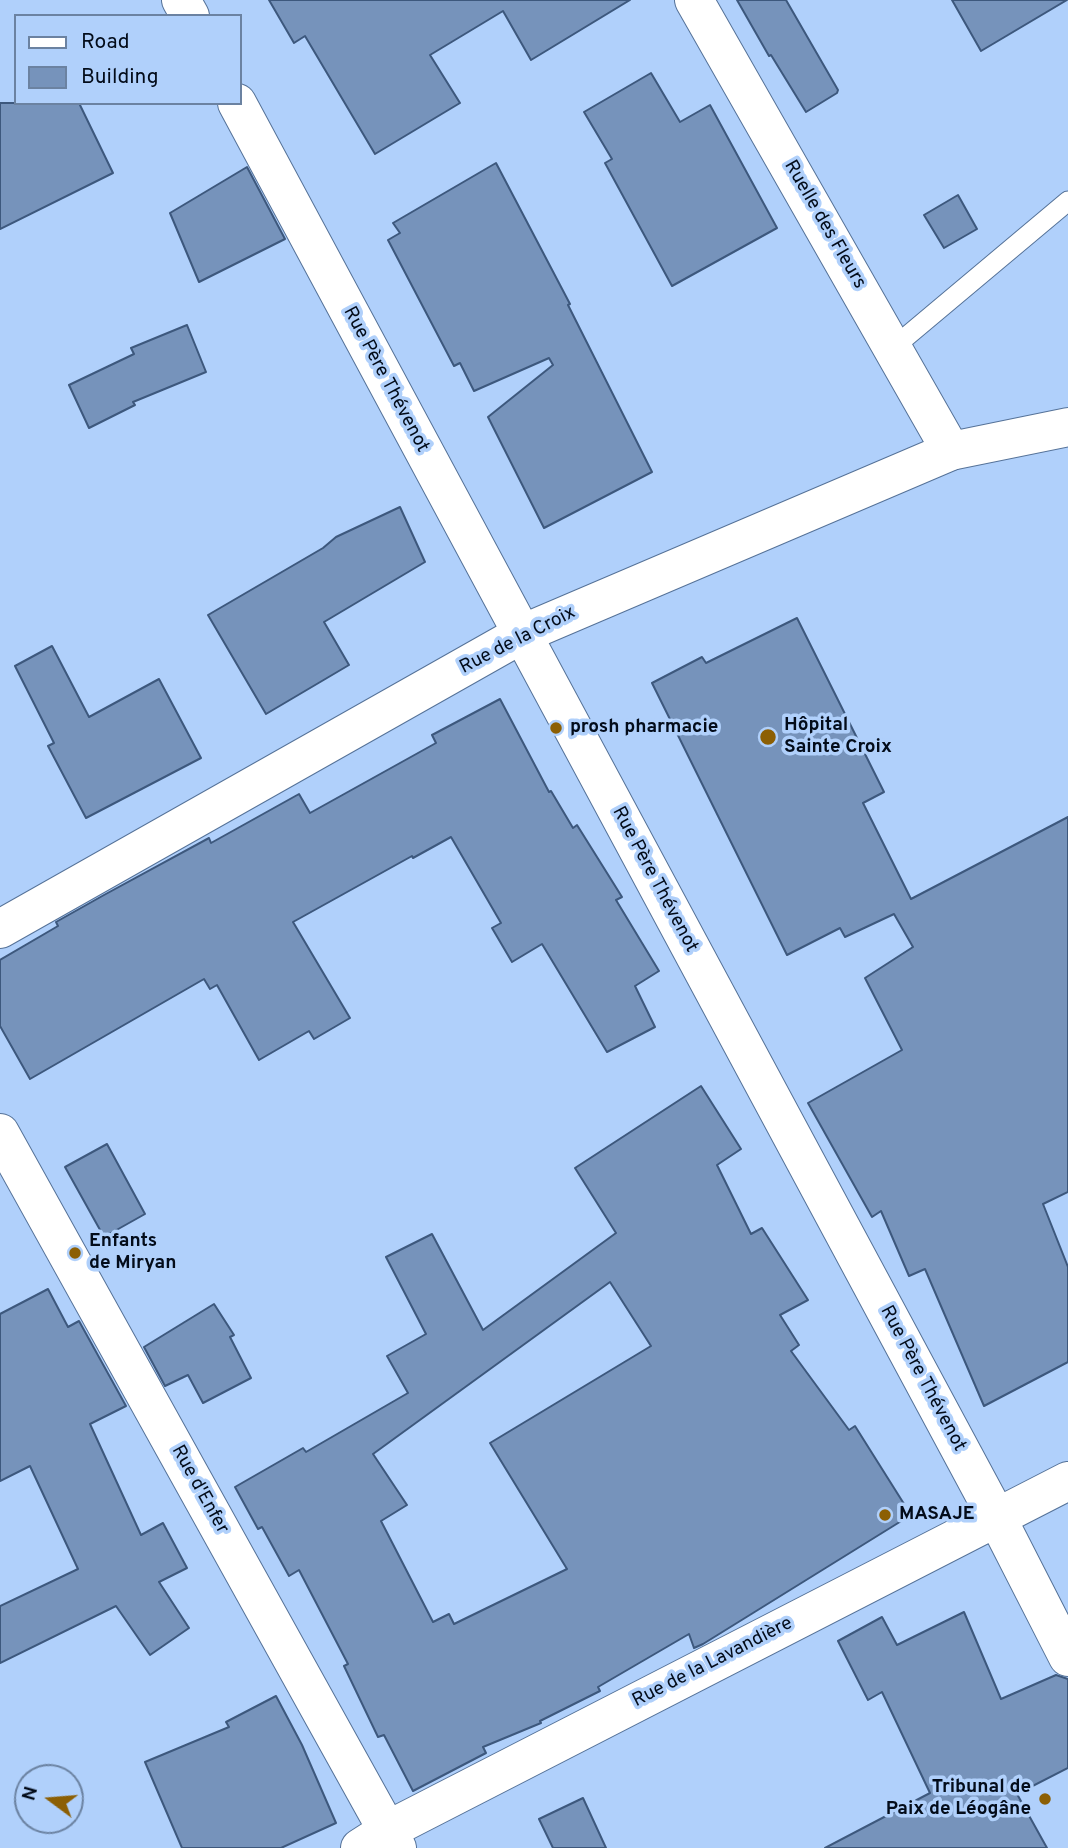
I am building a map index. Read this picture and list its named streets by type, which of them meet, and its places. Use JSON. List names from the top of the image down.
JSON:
{
  "streets": {
    "street": [
      "Ruelle des Fleurs",
      "Rue Père Thévenot",
      "Rue de la Croix",
      "Rue d'Enfer",
      "Rue de la Lavandière"
    ]
  },
  "crossings": [
    ["Ruelle des Fleurs", "Rue de la Croix"],
    ["Rue Père Thévenot", "Rue de la Croix"],
    ["Rue Père Thévenot", "Rue de la Lavandière"],
    ["Rue d'Enfer", "Rue de la Lavandière"]
  ],
  "places": [
    "prosh pharmacie",
    "Hôpital Sainte Croix",
    "Enfants de Miryan",
    "MASAJE",
    "Tribunal de Paix de Léogâne"
  ],
  "legend": ["Road", "Building"],
  "north": "left"
}
